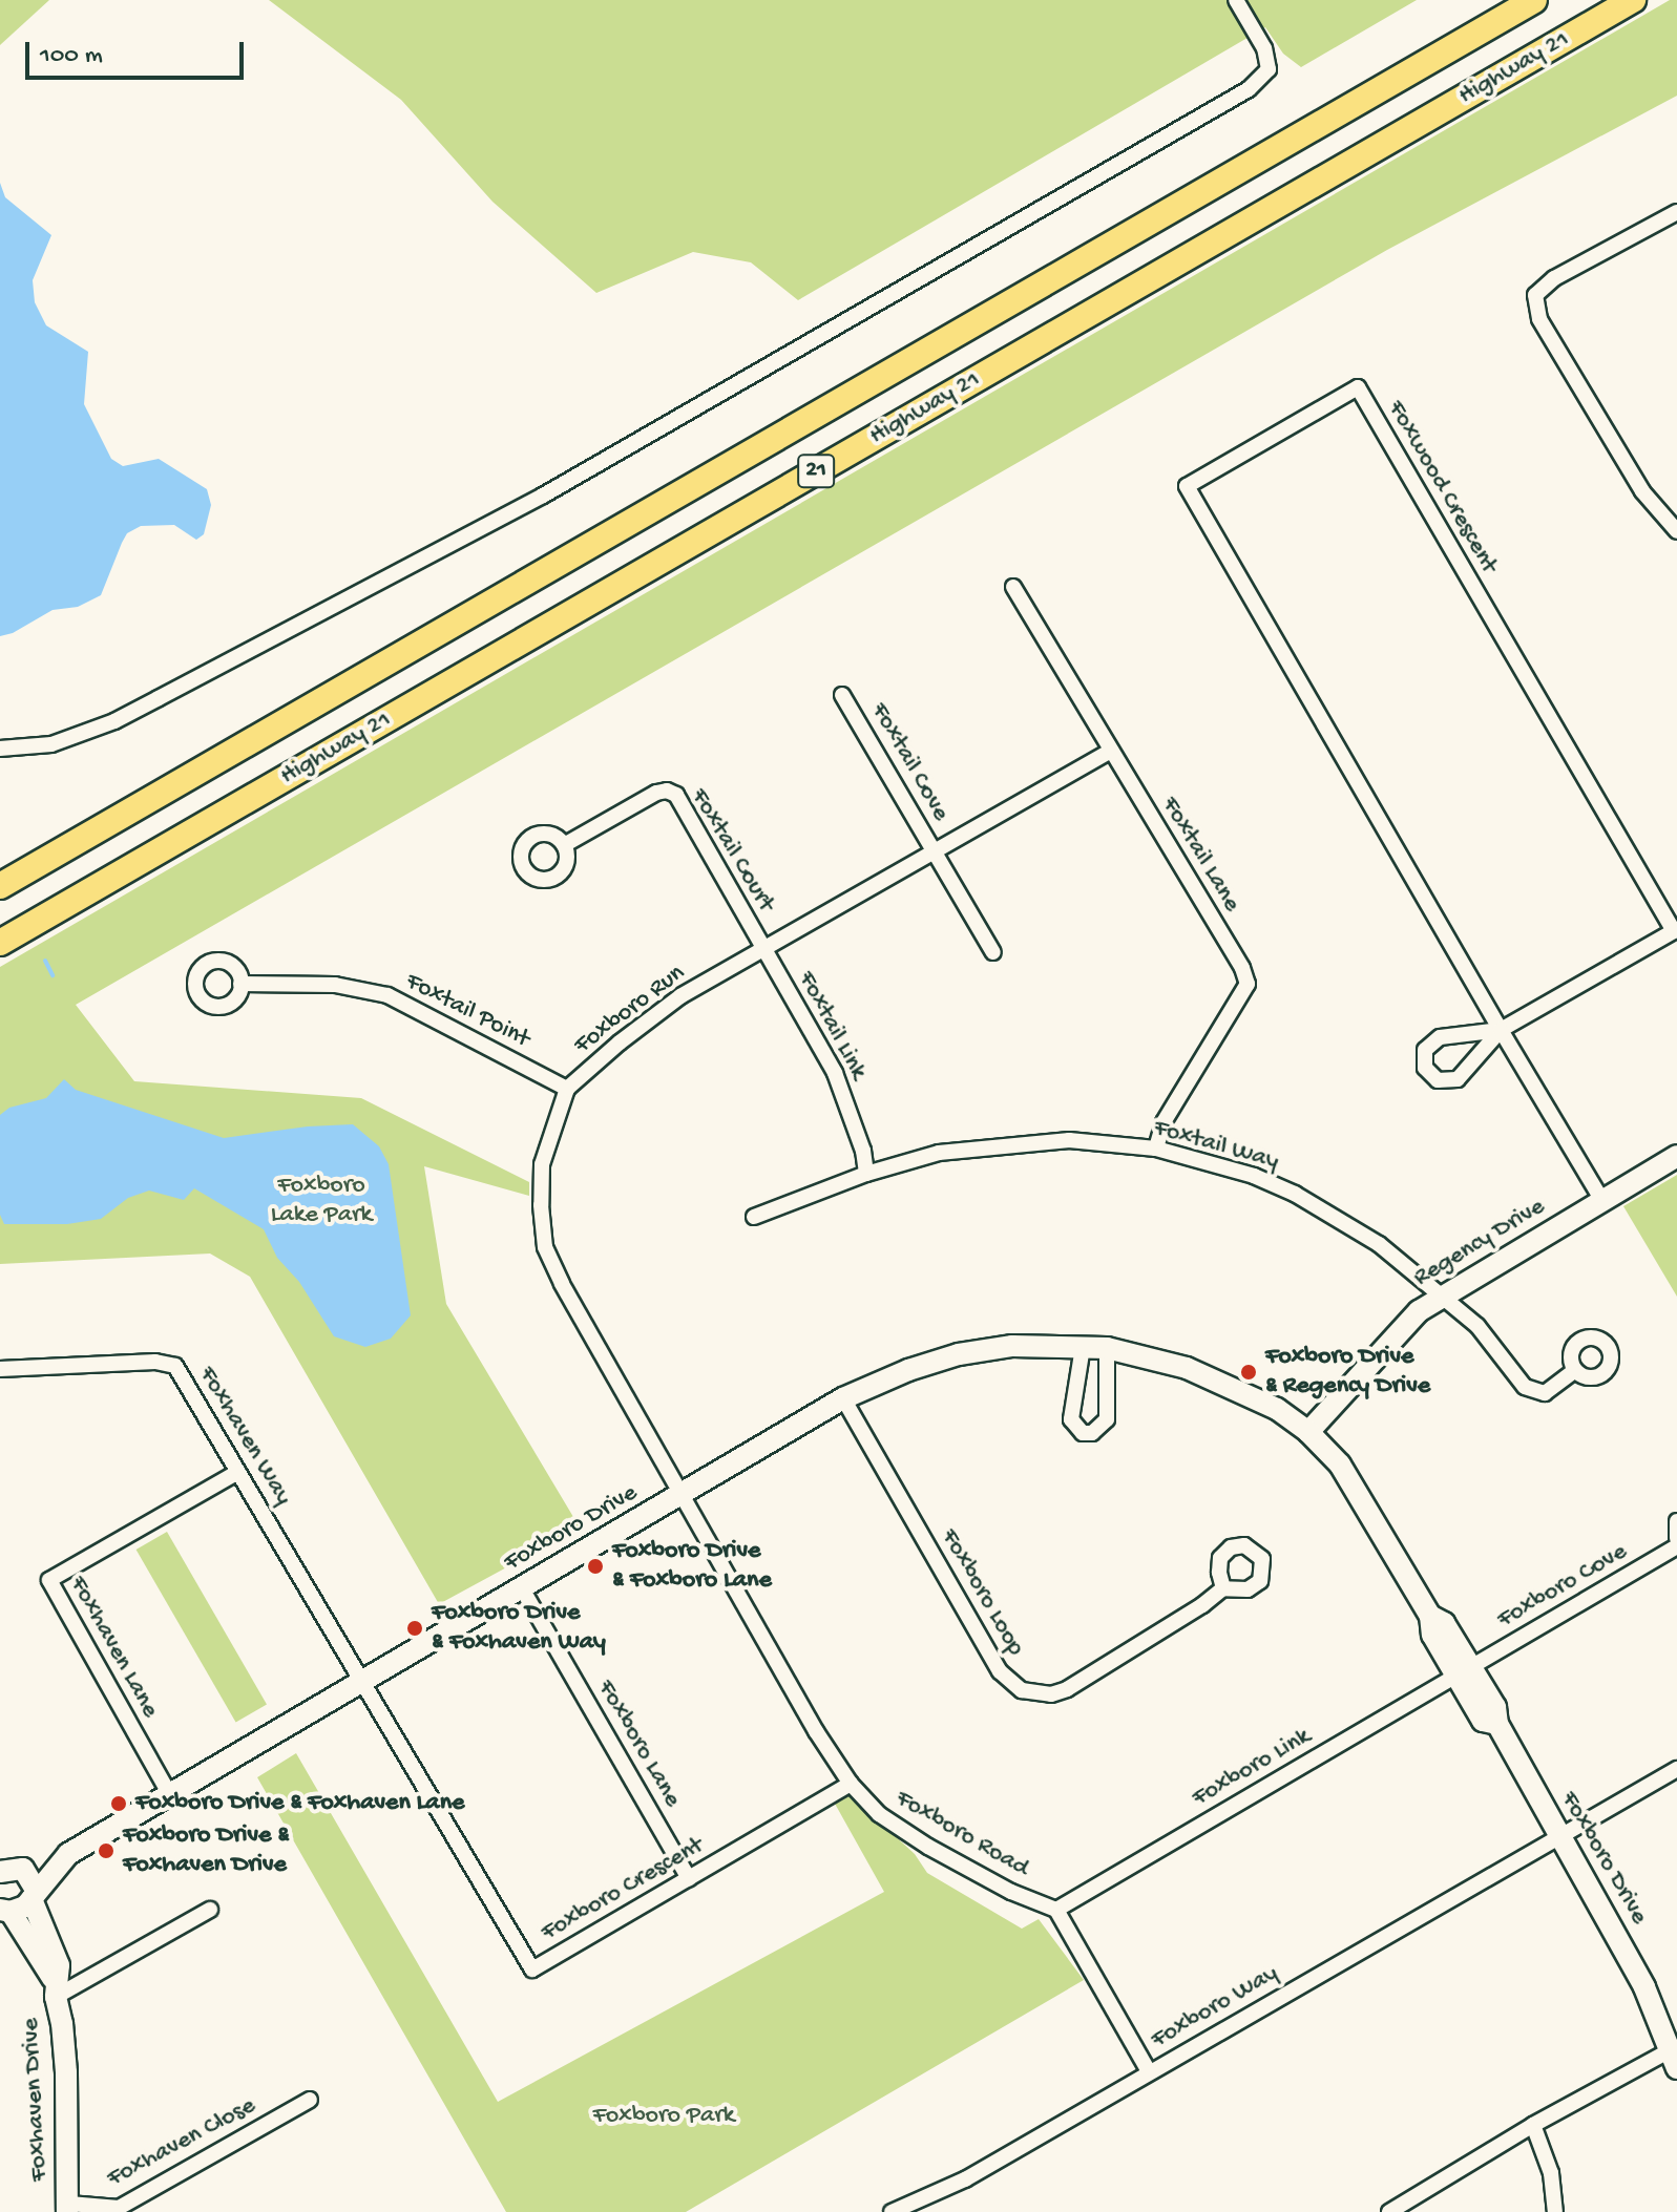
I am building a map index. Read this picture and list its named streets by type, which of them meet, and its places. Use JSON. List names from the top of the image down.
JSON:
{
  "streets": {
    "main road": ["Highway 21", "21"],
    "street": [
      "Foxwood Crescent",
      "Foxtail Cove",
      "Foxtail Court",
      "Foxtail Lane",
      "Foxboro Run",
      "Foxtail Point",
      "Foxtail Link",
      "Foxtail Way",
      "Regency Drive",
      "Foxhaven Way",
      "Foxboro Drive",
      "Foxboro Cove",
      "Foxboro Loop",
      "Foxhaven Lane",
      "Foxboro Lane",
      "Foxboro Link",
      "Foxboro Road",
      "Foxboro Crescent",
      "Foxboro Way",
      "Foxhaven Drive",
      "Foxhaven Close"
    ]
  },
  "crossings": [
    ["Foxwood Crescent", "Regency Drive"],
    ["Foxtail Cove", "Foxboro Run"],
    ["Foxtail Court", "Foxboro Run"],
    ["Foxtail Court", "Foxtail Link"],
    ["Foxtail Lane", "Foxboro Run"],
    ["Foxtail Lane", "Foxtail Way"],
    ["Foxboro Run", "Foxtail Point"],
    ["Foxboro Run", "Foxtail Link"],
    ["Foxboro Run", "Foxboro Drive"],
    ["Foxboro Run", "Foxboro Road"],
    ["Foxtail Link", "Foxtail Way"],
    ["Foxtail Way", "Regency Drive"],
    ["Regency Drive", "Foxboro Drive"],
    ["Foxhaven Way", "Foxboro Drive"],
    ["Foxhaven Way", "Foxhaven Lane"],
    ["Foxhaven Way", "Foxboro Crescent"],
    ["Foxboro Drive", "Foxboro Cove"],
    ["Foxboro Drive", "Foxboro Loop"],
    ["Foxboro Drive", "Foxhaven Lane"],
    ["Foxboro Drive", "Foxboro Lane"],
    ["Foxboro Drive", "Foxboro Link"],
    ["Foxboro Drive", "Foxboro Road"],
    ["Foxboro Drive", "Foxboro Crescent"],
    ["Foxboro Drive", "Foxboro Way"],
    ["Foxboro Drive", "Foxhaven Drive"],
    ["Foxboro Cove", "Foxboro Link"],
    ["Foxboro Lane", "Foxboro Crescent"],
    ["Foxboro Link", "Foxboro Road"],
    ["Foxboro Road", "Foxboro Crescent"],
    ["Foxhaven Drive", "Foxhaven Close"]
  ],
  "parks": ["Foxboro Lake Park", "Foxboro Park"],
  "places": [
    "Foxboro Drive & Regency Drive",
    "Foxboro Drive & Foxboro Lane",
    "Foxboro Drive & Foxhaven Way",
    "Foxboro Drive & Foxhaven Lane",
    "Foxboro Drive & Foxhaven Drive"
  ],
  "scale_bar": "100 m"
}
